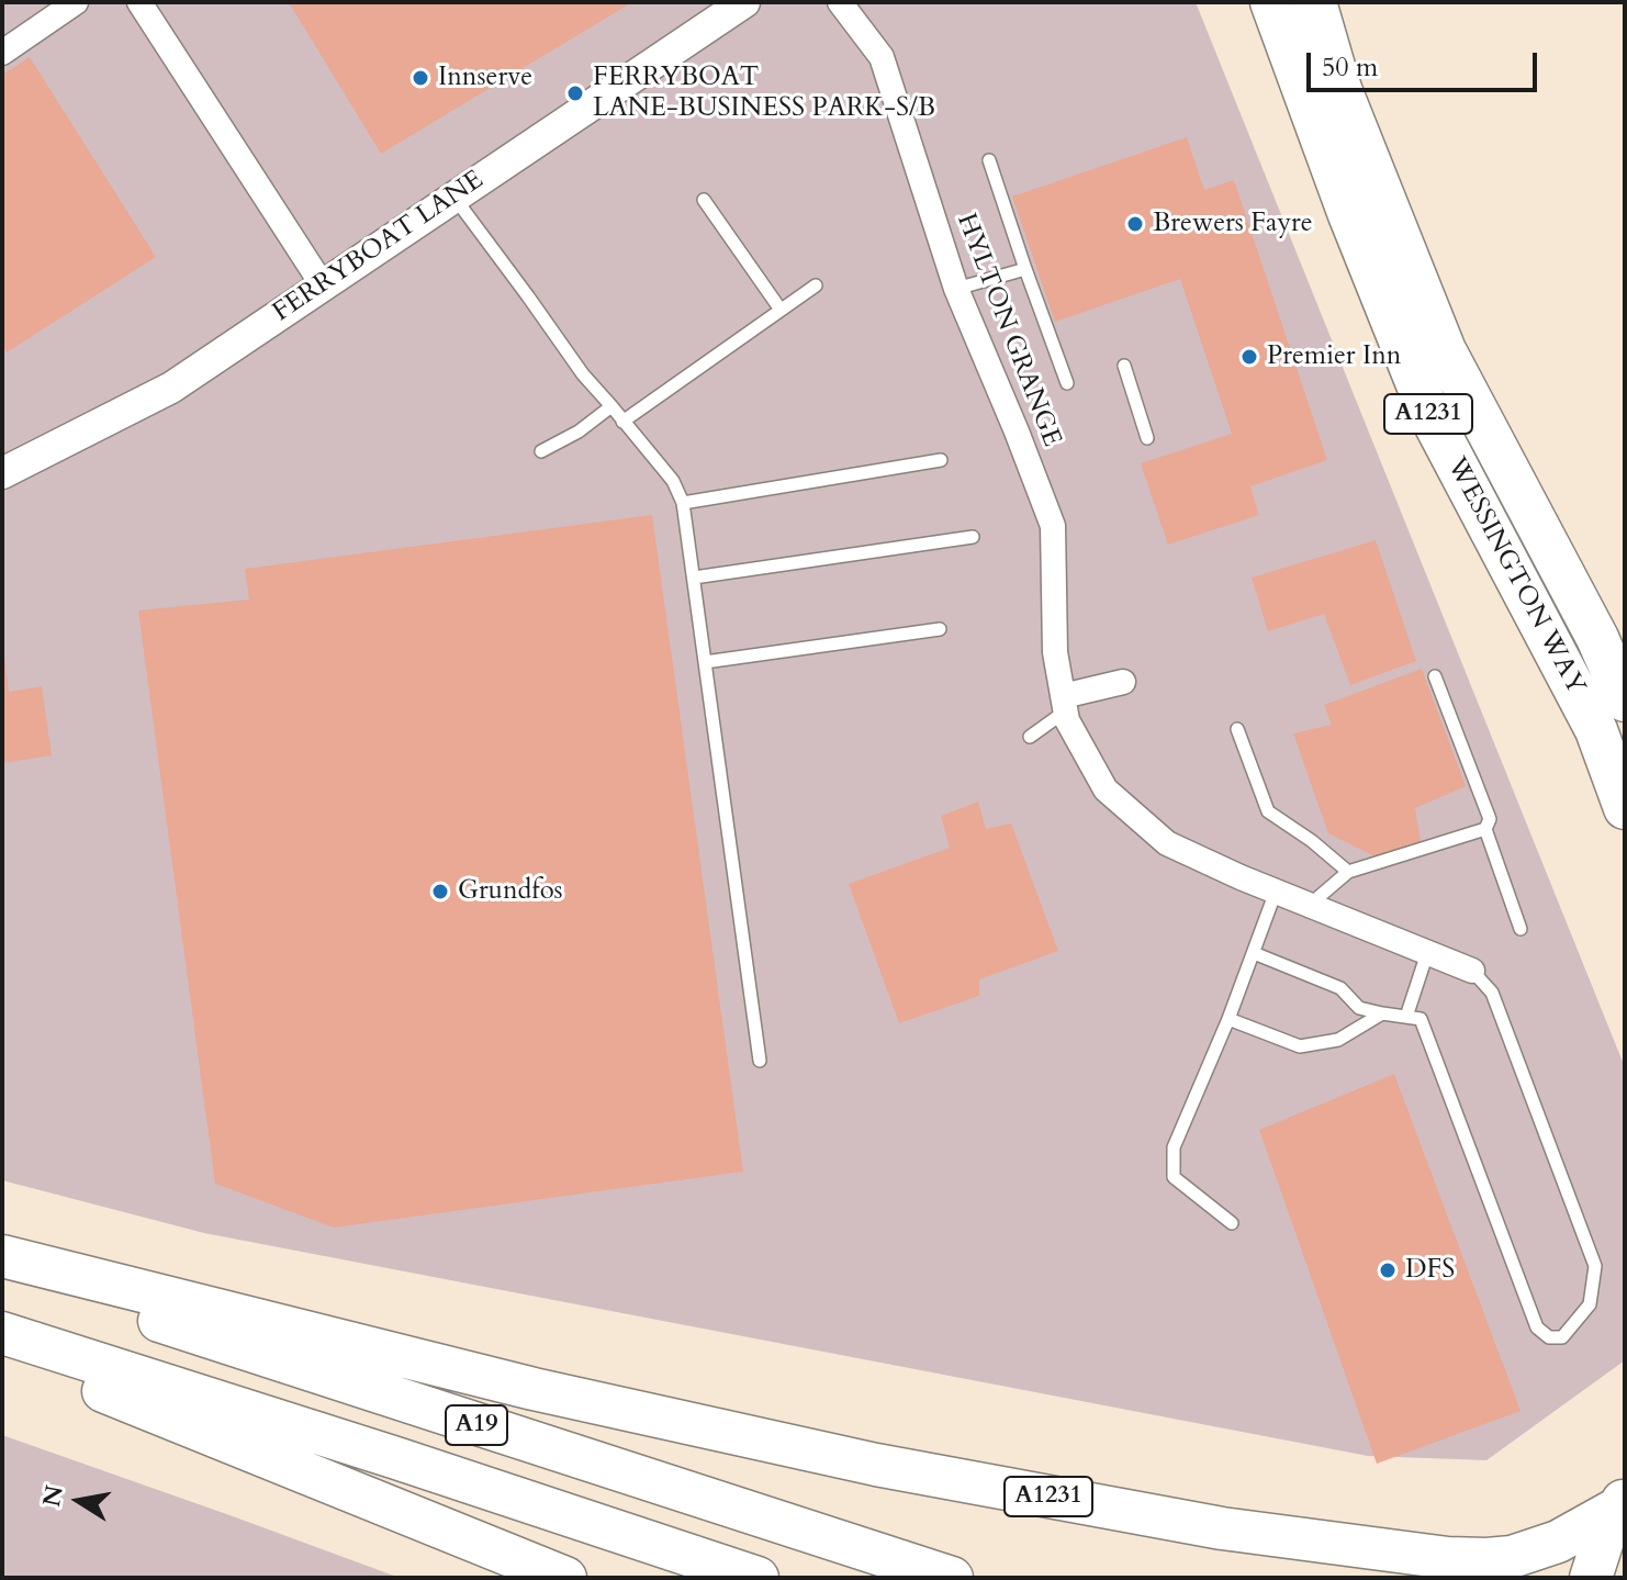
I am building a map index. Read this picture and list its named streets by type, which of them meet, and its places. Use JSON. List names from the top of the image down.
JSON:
{
  "streets": {
    "highway": ["A1231", "WESSINGTON WAY", "A19"],
    "street": ["FERRYBOAT LANE", "HYLTON GRANGE"]
  },
  "places": [
    "Innserve",
    "FERRYBOAT LANE-BUSINESS PARK-S/B",
    "Brewers Fayre",
    "Premier Inn",
    "Grundfos",
    "DFS"
  ],
  "scale_bar": "50 m",
  "north": "left"
}
